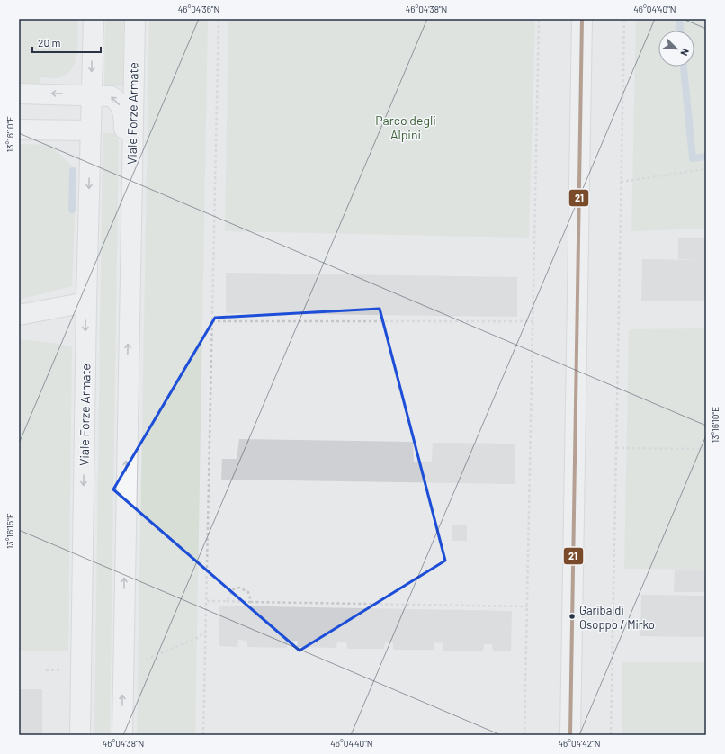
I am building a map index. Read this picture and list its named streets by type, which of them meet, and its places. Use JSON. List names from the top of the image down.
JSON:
{
  "streets": {
    "street": ["Viale Forze Armate"]
  },
  "parks": ["Parco degli Alpini"],
  "places": ["Garibaldi Osoppo / Mirko"],
  "lines": ["transit line 21"],
  "scale_bar": "20 m",
  "north": "bottom right",
  "coordinates": [
    "46°04'36\"N",
    "46°04'38\"N",
    "46°04'40\"N",
    "13°16'10\"E",
    "13°16'15\"E",
    "46°04'42\"N"
  ]
}
